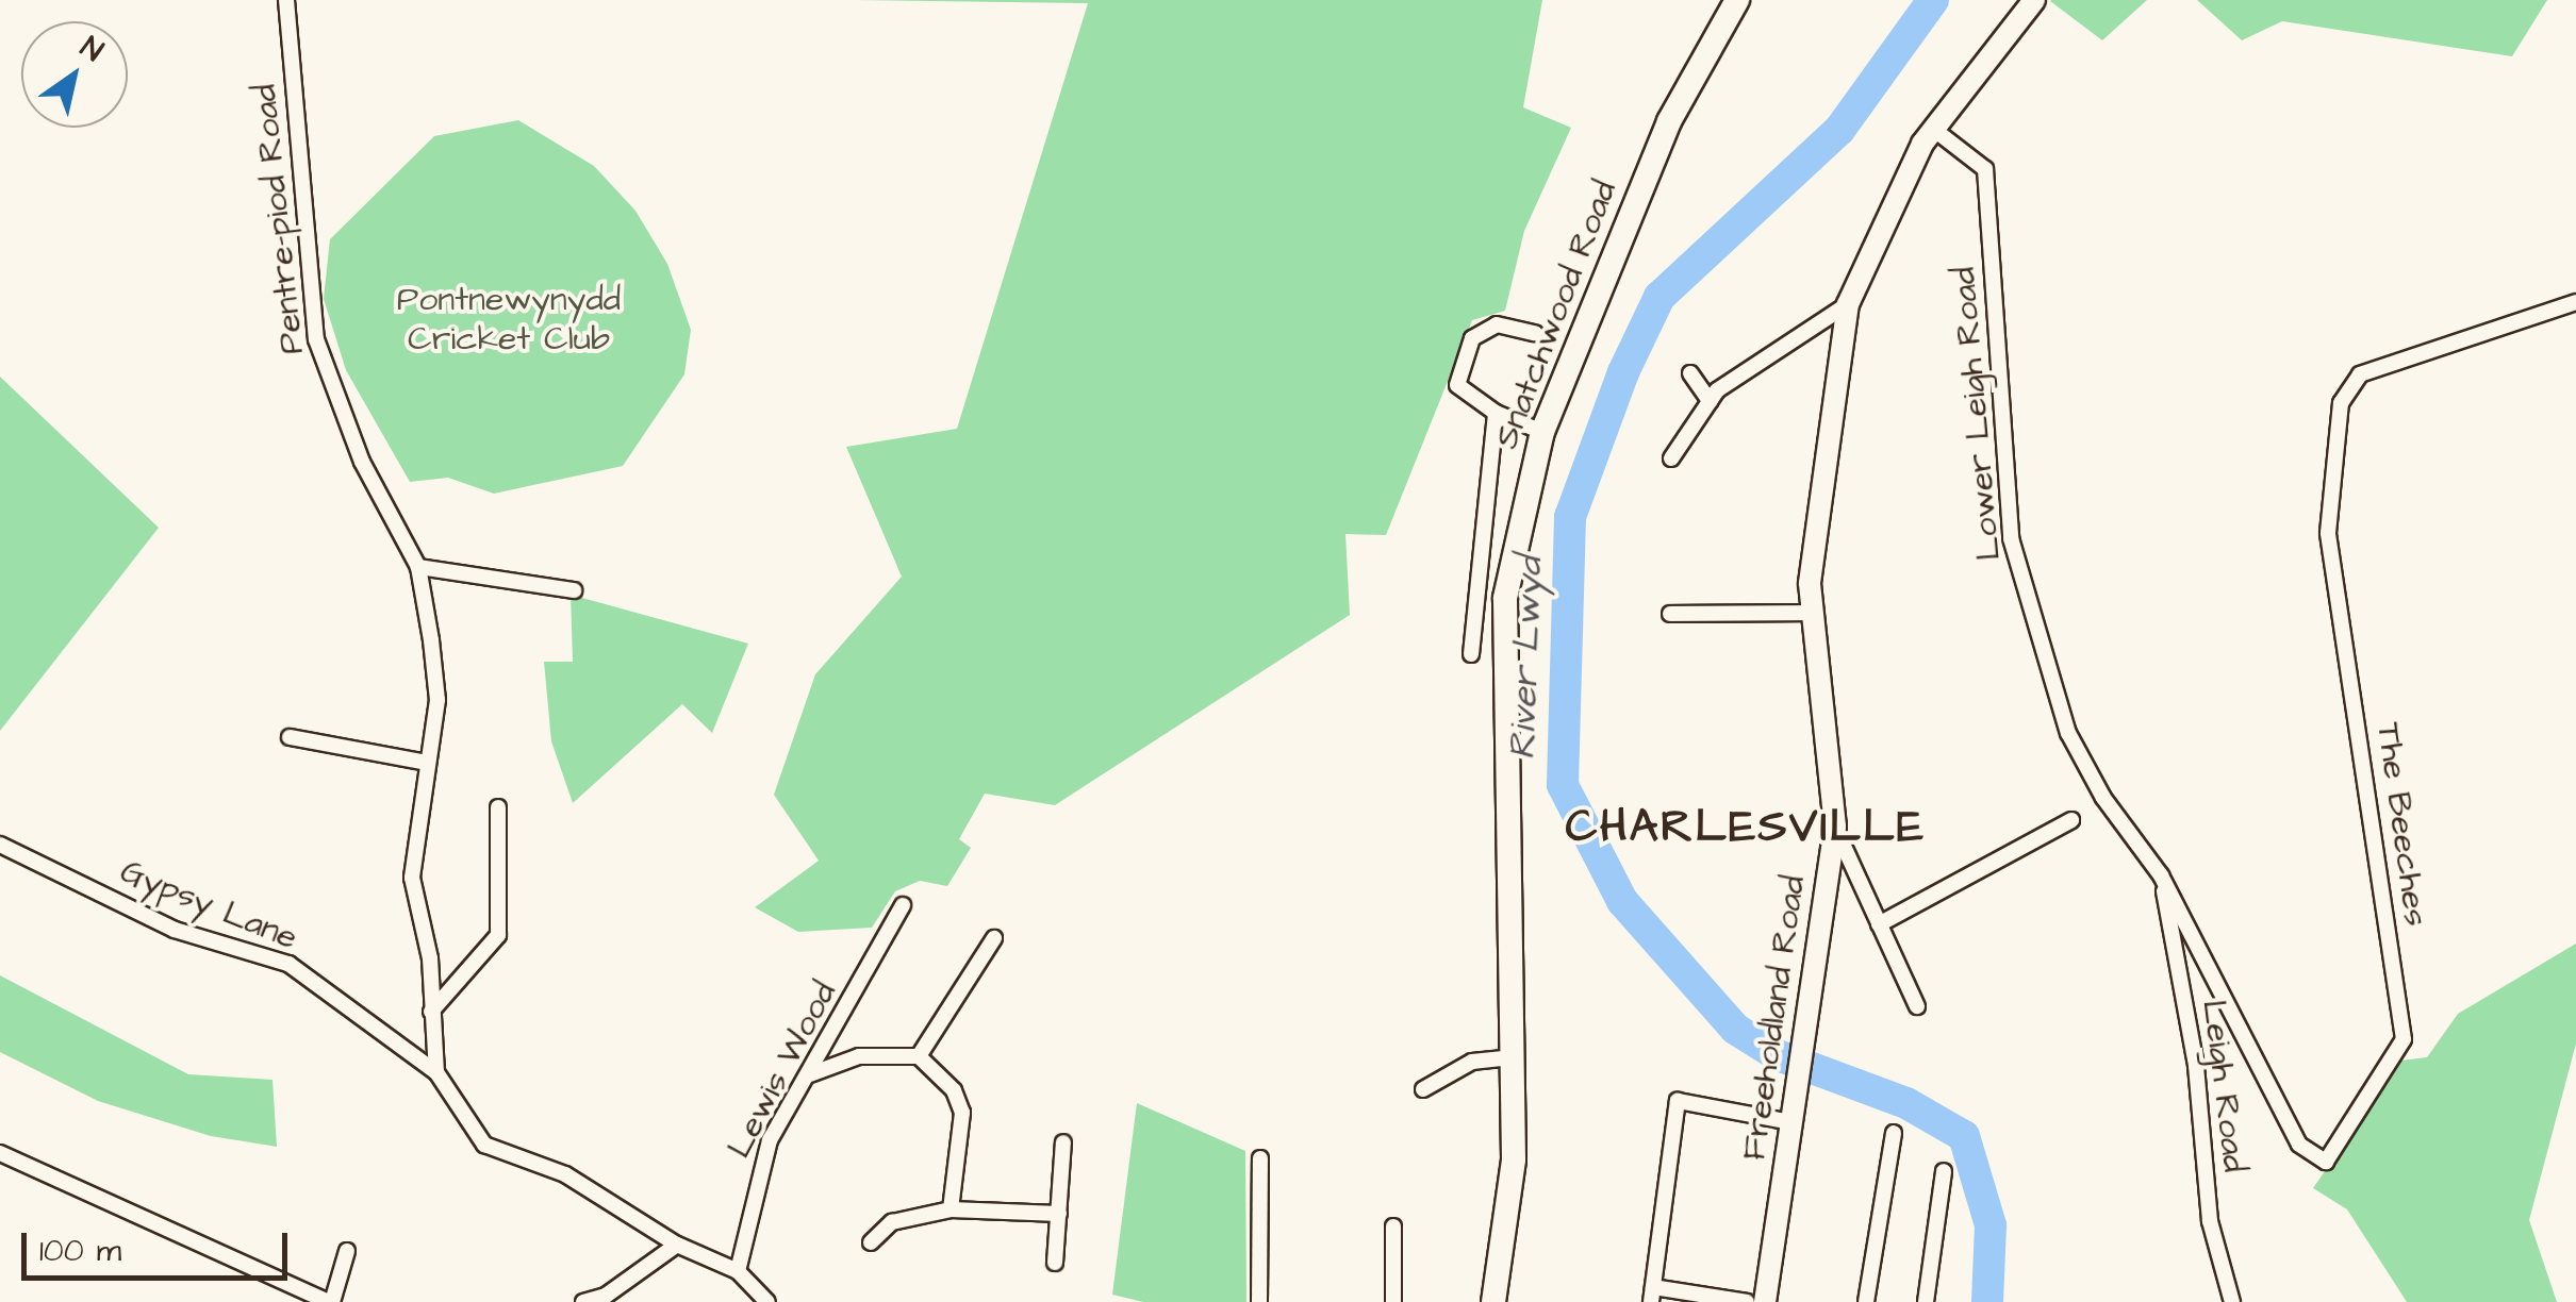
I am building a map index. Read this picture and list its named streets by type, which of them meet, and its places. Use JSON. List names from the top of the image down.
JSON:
{
  "streets": {
    "main road": ["Snatchwood Road", "Freeholdland Road"],
    "street": [
      "Pentre-piod Road",
      "Lower Leigh Road",
      "The Beeches",
      "Gypsy Lane",
      "Lewis Wood",
      "Leigh Road"
    ]
  },
  "crossings": [
    ["Pentre-piod Road", "Gypsy Lane"],
    ["Pentre-piod Road", "Lewis Wood"],
    ["Lower Leigh Road", "The Beeches"],
    ["Lower Leigh Road", "Freeholdland Road"],
    ["Lower Leigh Road", "Leigh Road"],
    ["The Beeches", "Leigh Road"]
  ],
  "districts": ["CHARLESVILLE"],
  "water": ["River Lwyd"],
  "parks": ["Pontnewynydd Cricket Club"],
  "scale_bar": "100 m",
  "north": "top right"
}
